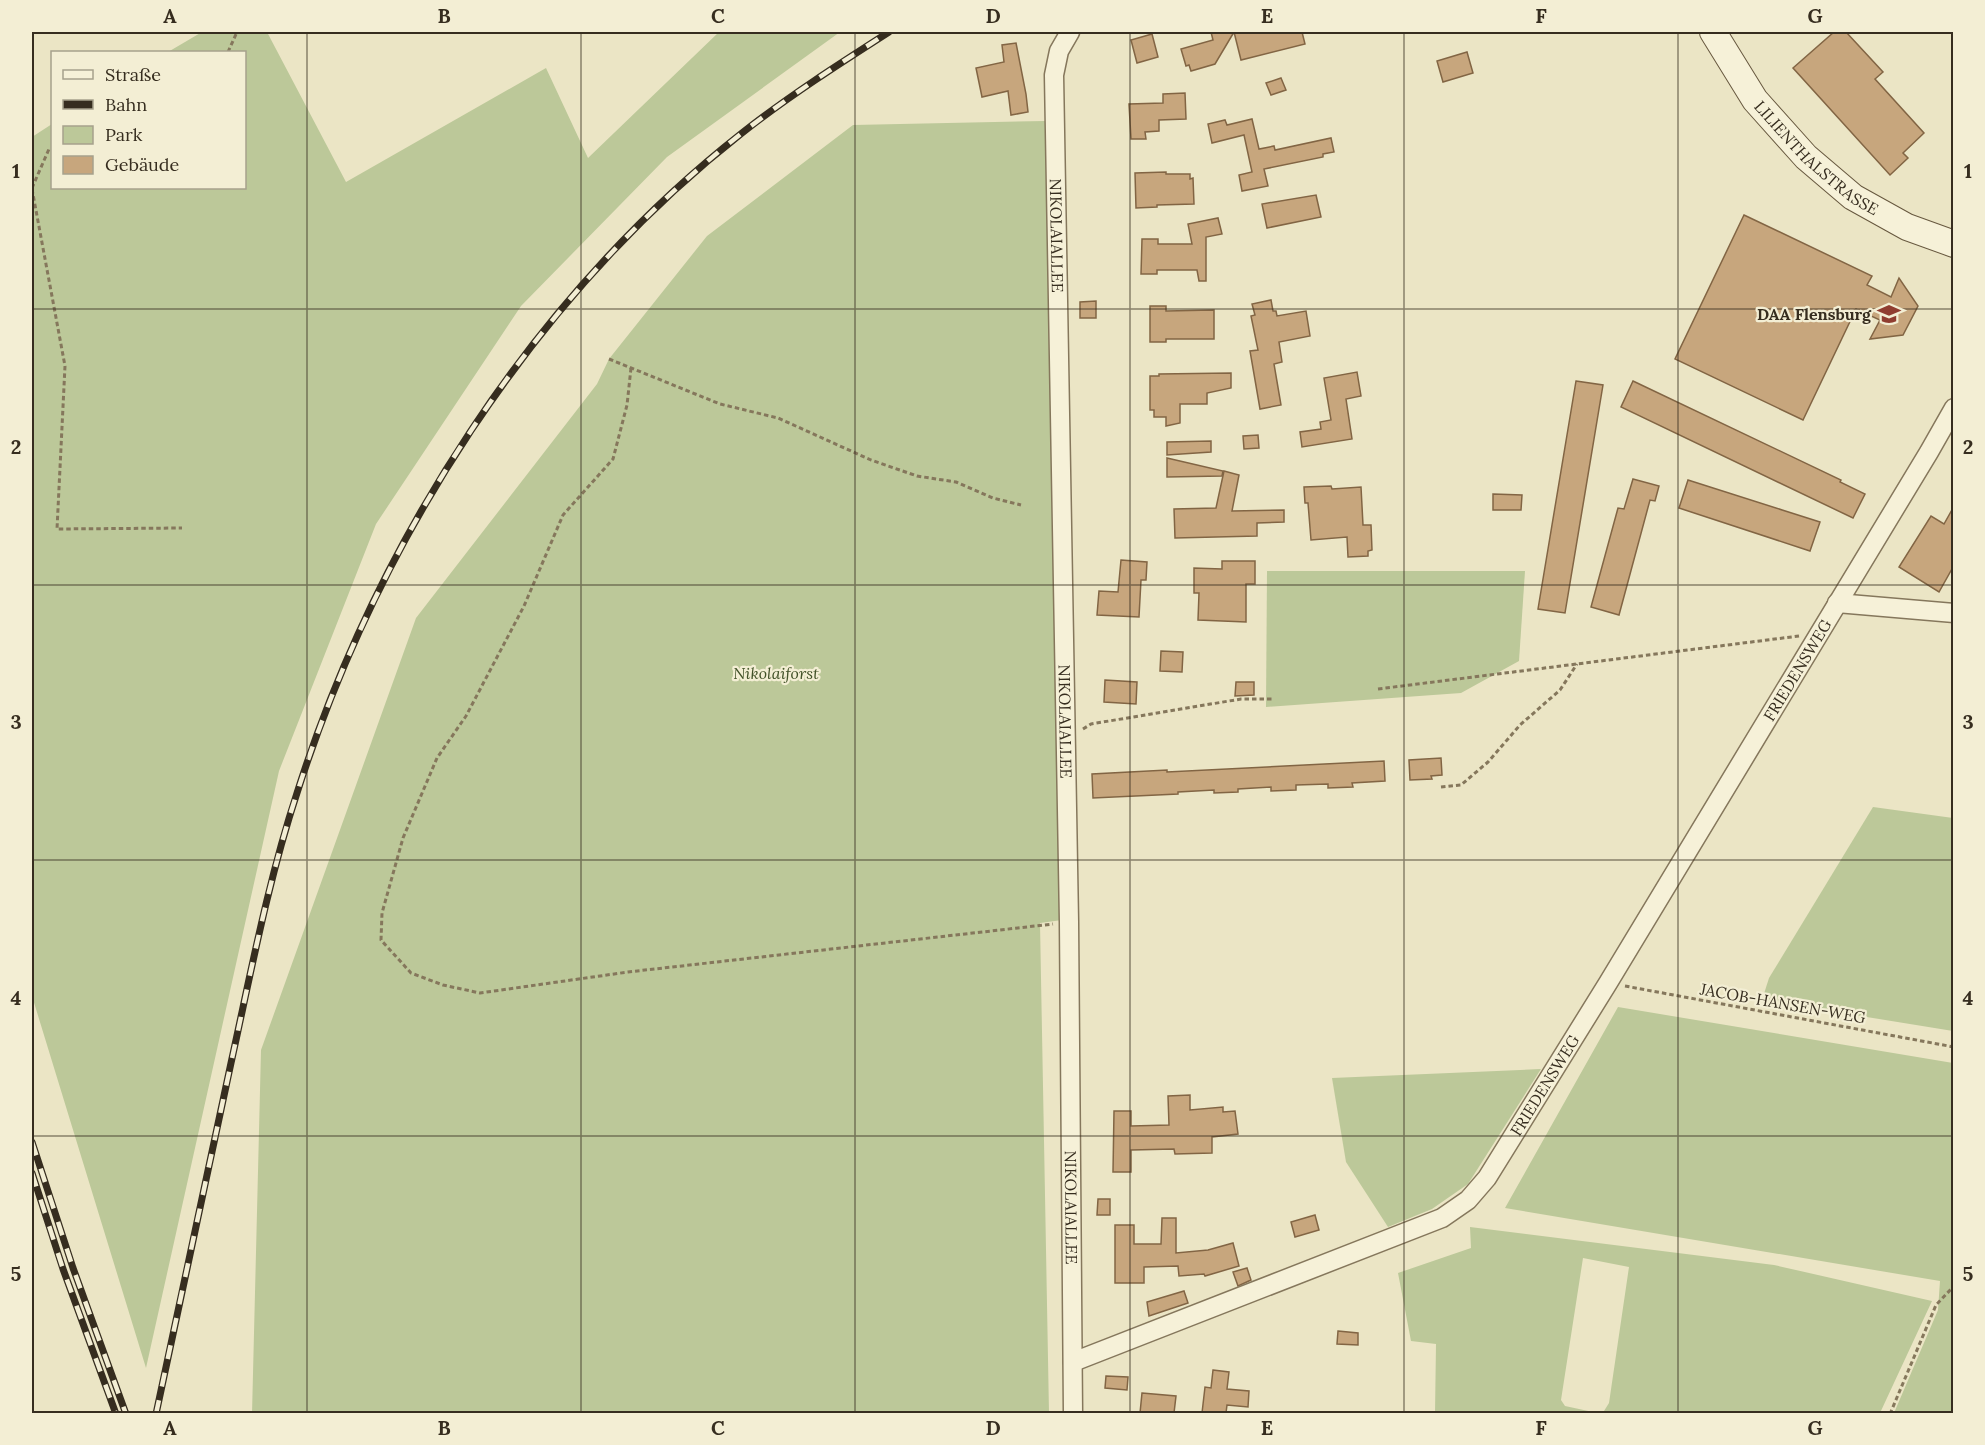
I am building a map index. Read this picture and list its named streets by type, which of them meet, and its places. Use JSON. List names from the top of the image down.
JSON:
{
  "streets": {
    "street": ["LILIENTHALSTRASSE", "NIKOLAIALLEE", "FRIEDENSWEG"],
    "path": ["JACOB-HANSEN-WEG"]
  },
  "crossings": [
    ["NIKOLAIALLEE", "FRIEDENSWEG"],
    ["FRIEDENSWEG", "JACOB-HANSEN-WEG"]
  ],
  "parks": ["Nikolaiforst"],
  "places": {
    "school or university": ["DAA Flensburg"]
  },
  "legend": [
    "Straße",
    "Bahn",
    "Park",
    "Gebäude"
  ],
  "grid": {
    "columns": [
      "A",
      "B",
      "C",
      "D",
      "E",
      "F",
      "G"
    ],
    "rows": [
      "1",
      "2",
      "3",
      "4",
      "5"
    ]
  }
}
